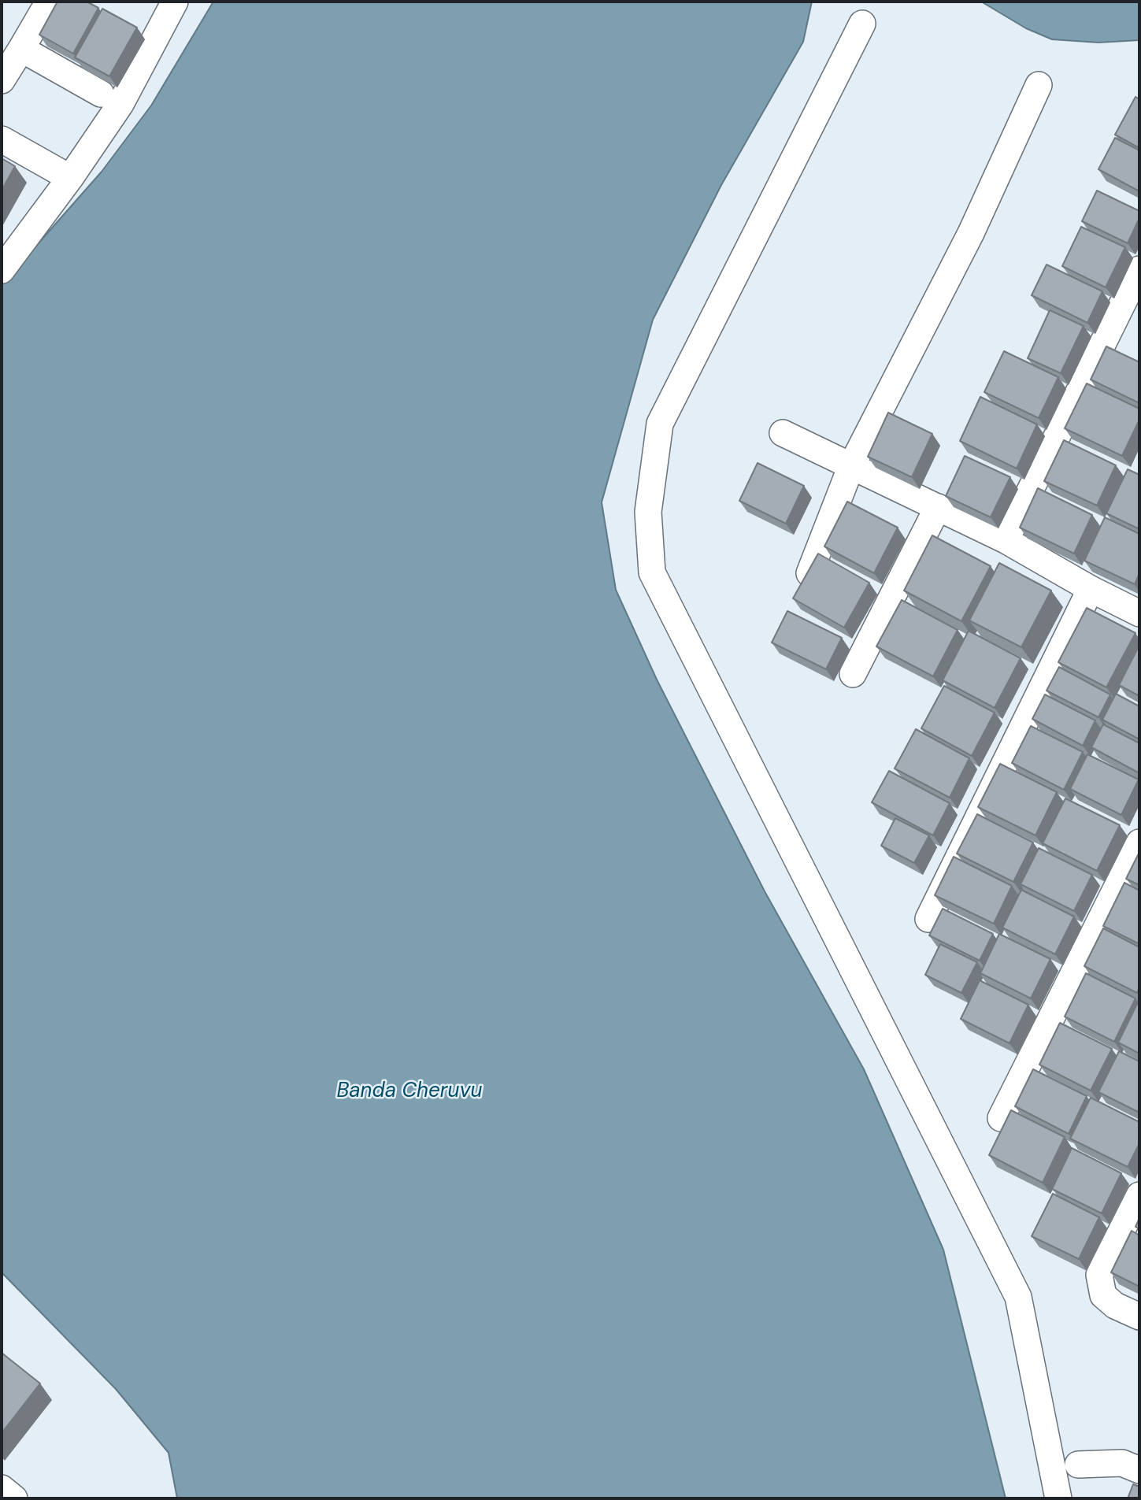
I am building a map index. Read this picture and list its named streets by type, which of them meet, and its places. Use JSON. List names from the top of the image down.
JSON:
{
  "water": ["Banda Cheruvu"]
}
